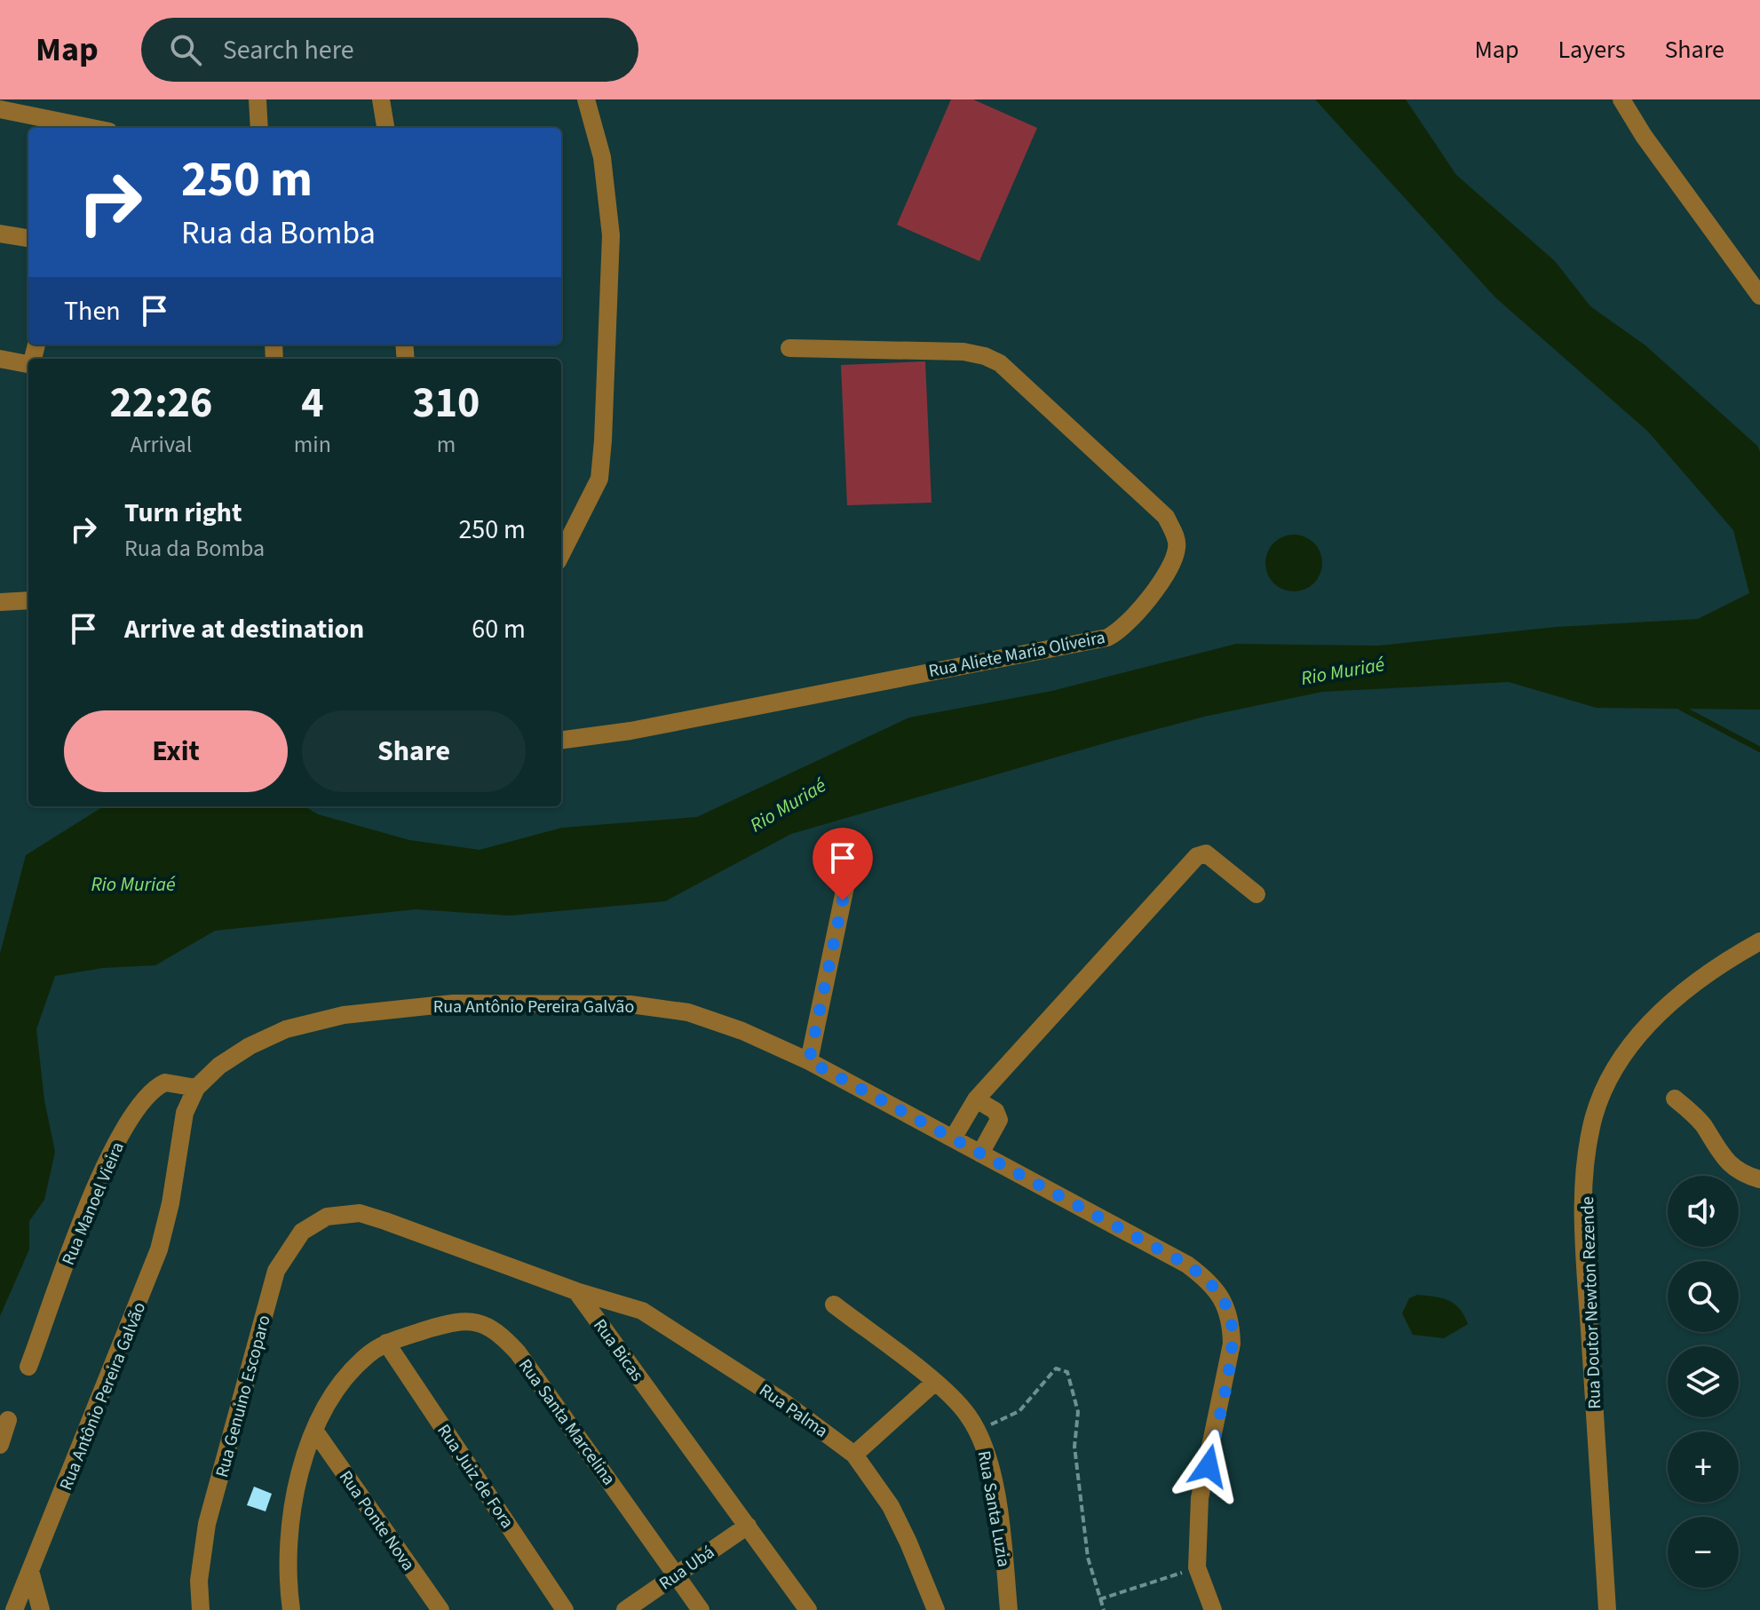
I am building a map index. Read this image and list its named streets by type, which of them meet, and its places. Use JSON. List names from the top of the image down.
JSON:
{
  "streets": {
    "street": [
      "Rua Aliete Maria Oliveira",
      "Rua Antônio Pereira Galvão",
      "Rua Manoel Vieira",
      "Rua Doutor Newton Rezende",
      "Rua Bicas",
      "Rua Genuino Escoparo",
      "Rua Palma",
      "Rua Santa Marcelina",
      "Rua Juiz de Fora",
      "Rua Santa Luzia",
      "Rua Ponte Nova",
      "Rua Ubá"
    ]
  },
  "crossings": [
    ["Rua Antônio Pereira Galvão", "Rua Manoel Vieira"],
    ["Rua Bicas", "Rua Genuino Escoparo"],
    ["Rua Bicas", "Rua Palma"],
    ["Rua Bicas", "Rua Ubá"],
    ["Rua Genuino Escoparo", "Rua Palma"],
    ["Rua Santa Marcelina", "Rua Juiz de Fora"],
    ["Rua Santa Marcelina", "Rua Ubá"]
  ],
  "water": ["Rio Muriaé"],
  "page": {
    "header": "Map",
    "search": "Search here",
    "nav": ["Map", "Layers", "Share"],
    "turn": ["250 m", "Rua da Bomba"],
    "then": "Then",
    "eta": [
      "22:26",
      "Arrival",
      "4",
      "min",
      "310",
      "m"
    ],
    "list": [
      {
        "name": "Turn right",
        "note": "Rua da Bomba",
        "value": "250 m"
      },
      {
        "name": "Arrive at destination",
        "value": "60 m"
      }
    ],
    "buttons": ["Exit", "Share"],
    "map_buttons": ["+", "−"]
  }
}
